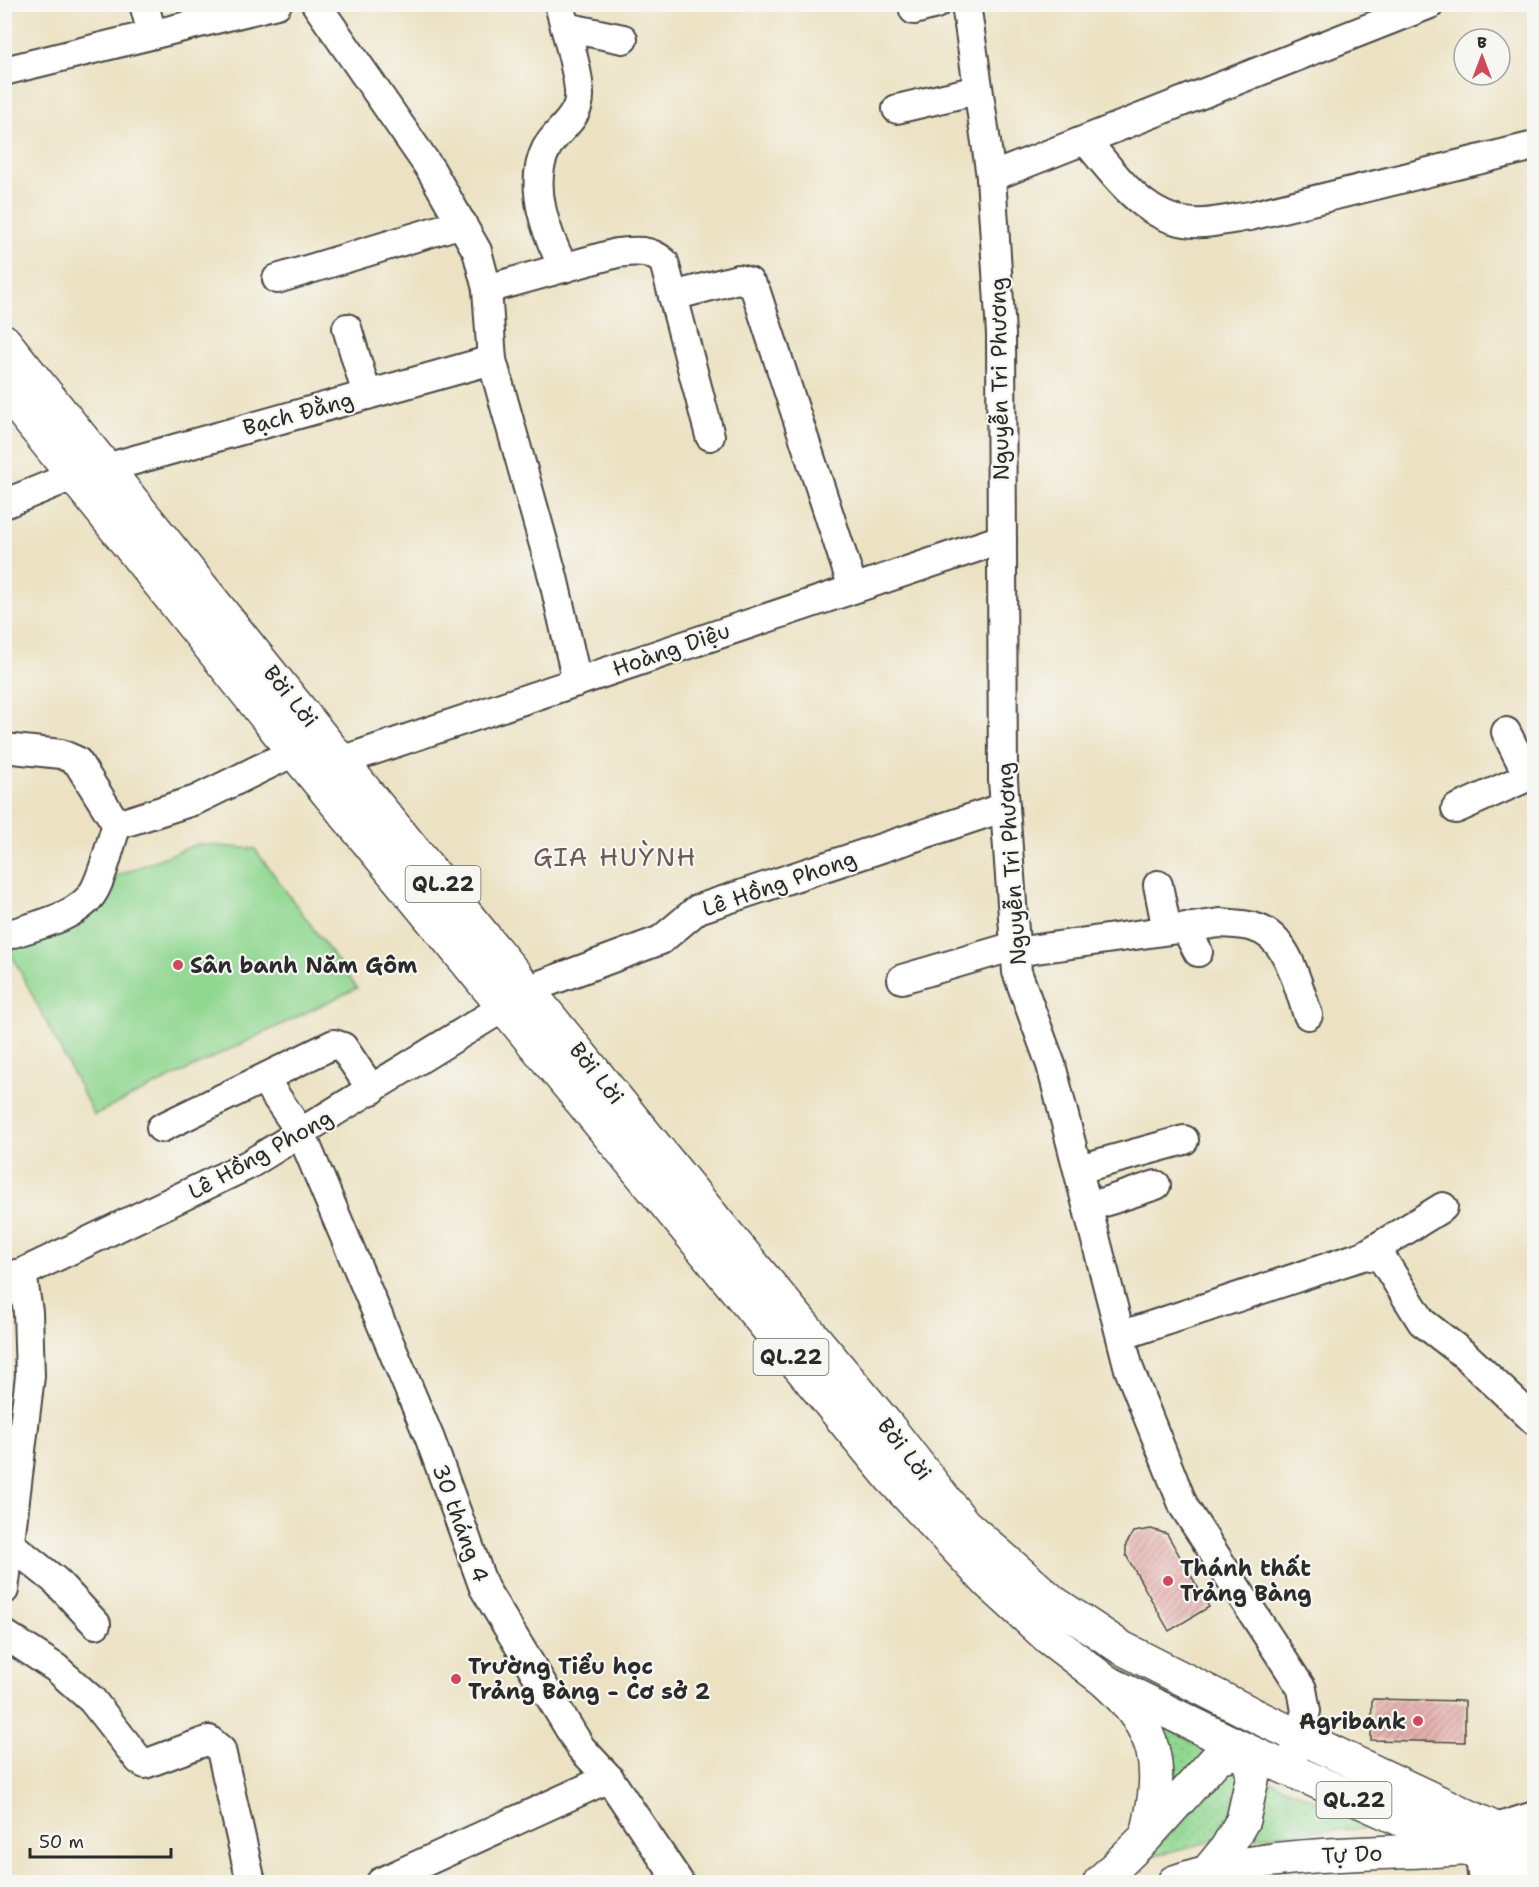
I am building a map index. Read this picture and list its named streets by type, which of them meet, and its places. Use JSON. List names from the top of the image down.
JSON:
{
  "streets": {
    "main road": ["Bời Lời", "QL.22", "Tự Do"],
    "street": [
      "Nguyễn Tri Phương",
      "Bạch Đằng",
      "Hoàng Diệu",
      "Lê Hồng Phong",
      "30 tháng 4"
    ]
  },
  "crossings": [
    ["Nguyễn Tri Phương", "Hoàng Diệu"],
    ["Nguyễn Tri Phương", "Lê Hồng Phong"],
    ["Nguyễn Tri Phương", "QL.22"],
    ["Bạch Đằng", "Bời Lời"],
    ["Hoàng Diệu", "Bời Lời"],
    ["Bời Lời", "Lê Hồng Phong"],
    ["Bời Lời", "QL.22"],
    ["Lê Hồng Phong", "30 tháng 4"],
    ["QL.22", "Tự Do"]
  ],
  "districts": ["GIA HUỲNH"],
  "places": [
    "Sân banh Năm Gôm",
    "Thánh thất Trảng Bàng",
    "Trường Tiểu học Trảng Bàng - Cơ sở 2",
    "Agribank"
  ],
  "scale_bar": "50 m",
  "north": "top"
}
